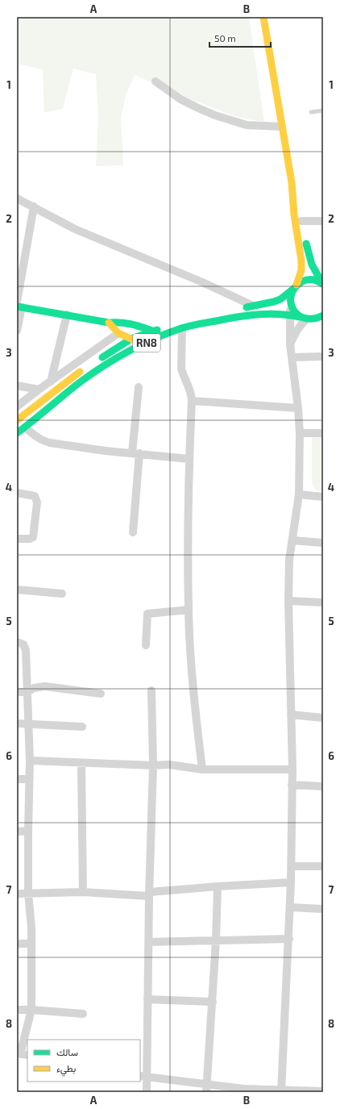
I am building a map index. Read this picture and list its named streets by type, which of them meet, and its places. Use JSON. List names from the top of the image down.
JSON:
{
  "streets": {
    "main road": ["RN8"]
  },
  "legend": ["سالك", "بطيء"],
  "scale_bar": "50 m",
  "grid": {
    "columns": ["A", "B"],
    "rows": [
      "1",
      "2",
      "3",
      "4",
      "5",
      "6",
      "7",
      "8"
    ]
  }
}
